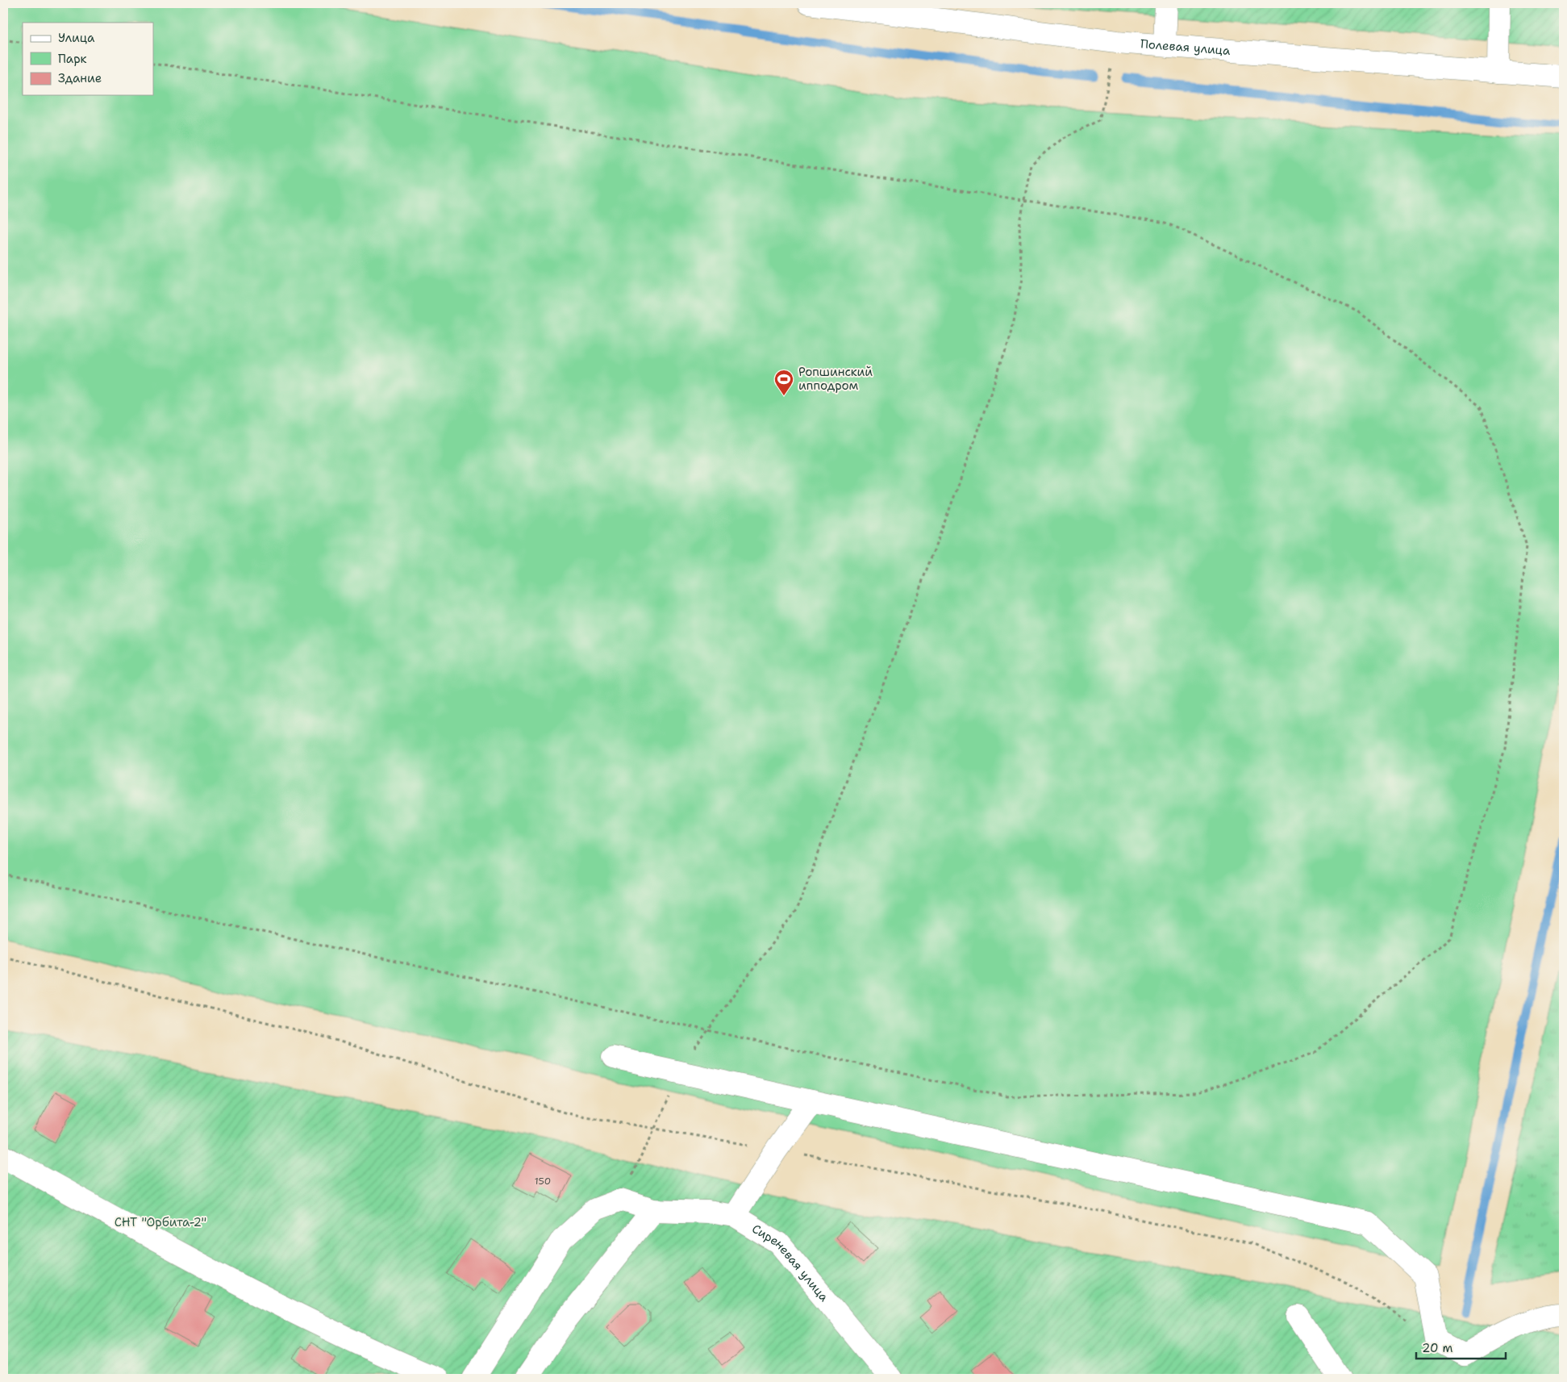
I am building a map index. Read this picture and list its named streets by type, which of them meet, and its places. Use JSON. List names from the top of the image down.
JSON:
{
  "streets": {
    "street": ["Полевая улица", "Сиреневая улица"]
  },
  "parks": ["СНТ \"Орбита-2\""],
  "places": {
    "sports": ["Ропшинский ипподром"]
  },
  "house_numbers": ["150"],
  "legend": ["Улица", "Парк", "Здание"],
  "scale_bar": "20 m"
}
